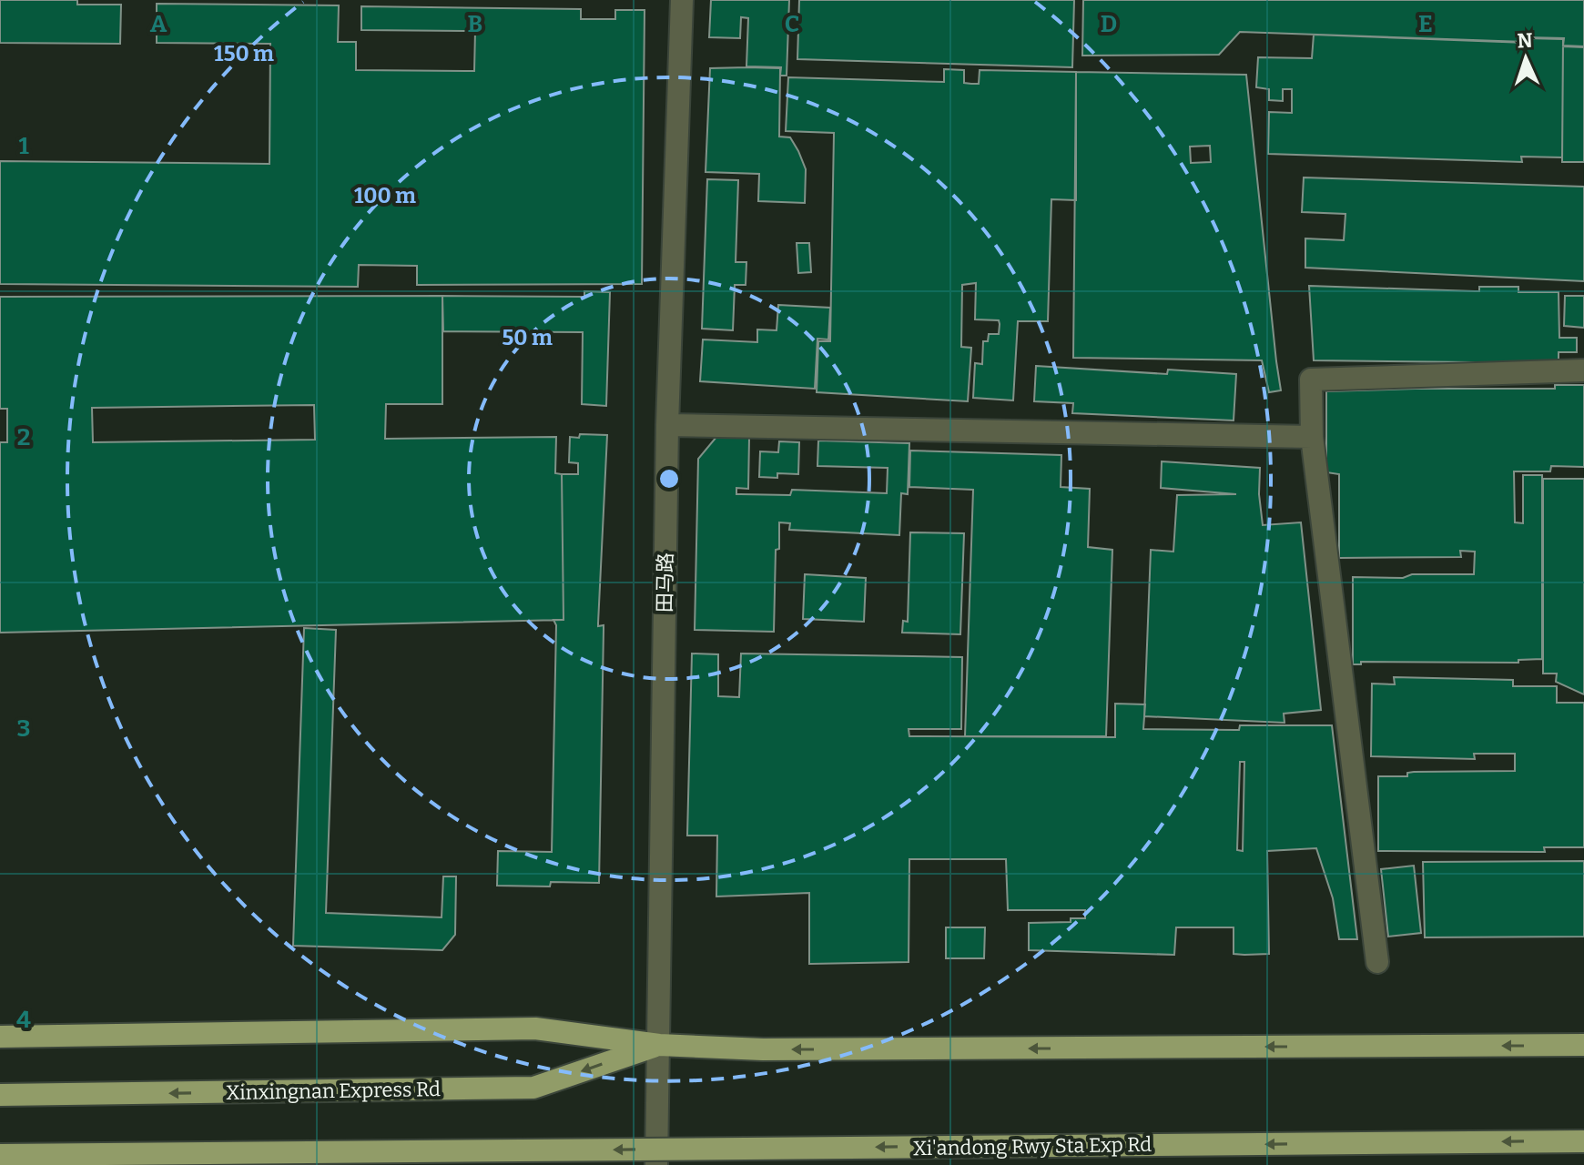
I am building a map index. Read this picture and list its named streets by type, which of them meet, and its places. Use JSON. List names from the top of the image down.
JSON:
{
  "streets": {
    "main road": ["Xinxingnan Express Rd", "Xi'andong Rwy Sta Exp Rd"],
    "street": ["田马路"]
  },
  "crossings": [
    ["田马路", "Xinxingnan Express Rd"]
  ],
  "north": "top",
  "grid": {
    "columns": [
      "A",
      "B",
      "C",
      "D",
      "E"
    ],
    "rows": [
      "1",
      "2",
      "3",
      "4"
    ]
  },
  "rings": ["150 m", "100 m", "50 m"]
}
